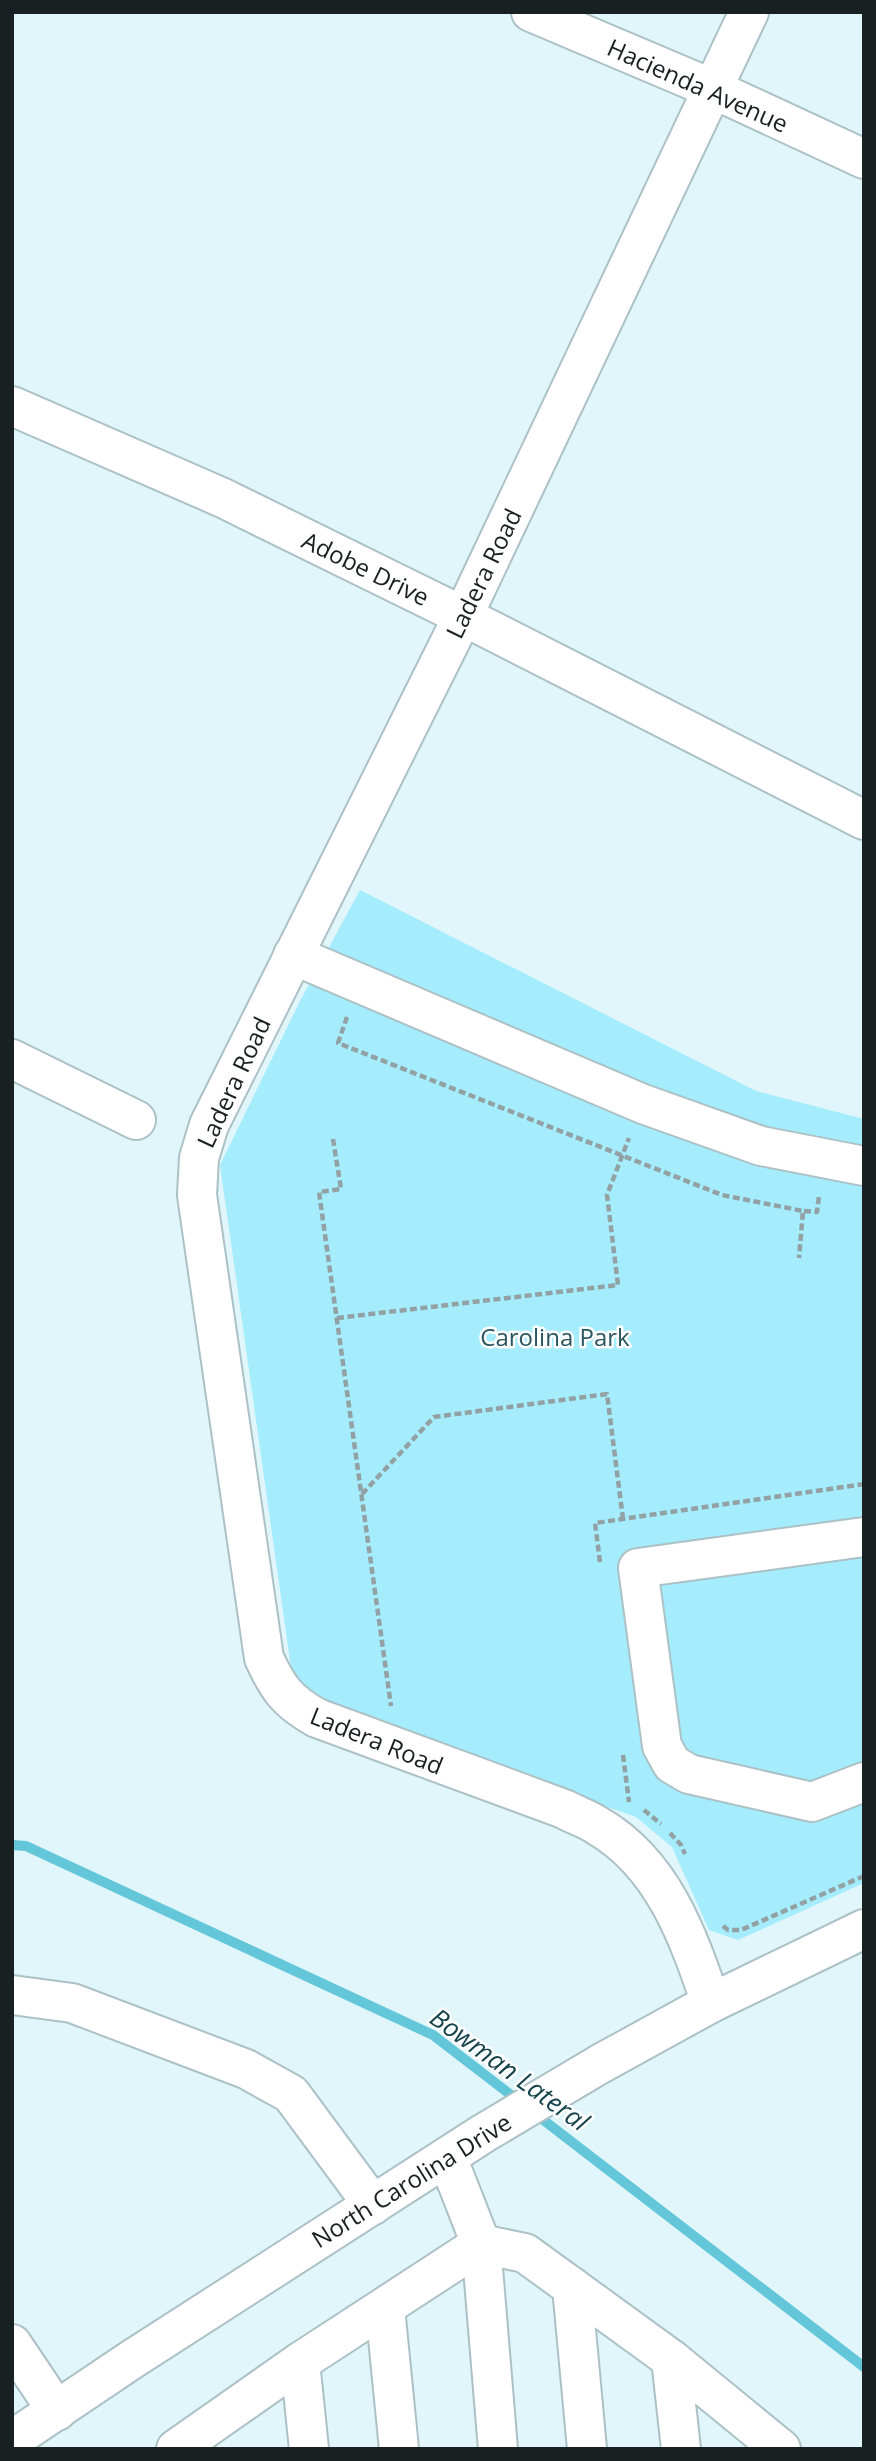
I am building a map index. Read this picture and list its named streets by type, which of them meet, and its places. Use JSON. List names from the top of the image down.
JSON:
{
  "streets": {
    "street": [
      "Hacienda Avenue",
      "Adobe Drive",
      "Ladera Road",
      "North Carolina Drive"
    ]
  },
  "crossings": [
    ["Hacienda Avenue", "Ladera Road"],
    ["Adobe Drive", "Ladera Road"],
    ["Ladera Road", "North Carolina Drive"]
  ],
  "water": ["Bowman Lateral"],
  "parks": ["Carolina Park"]
}
